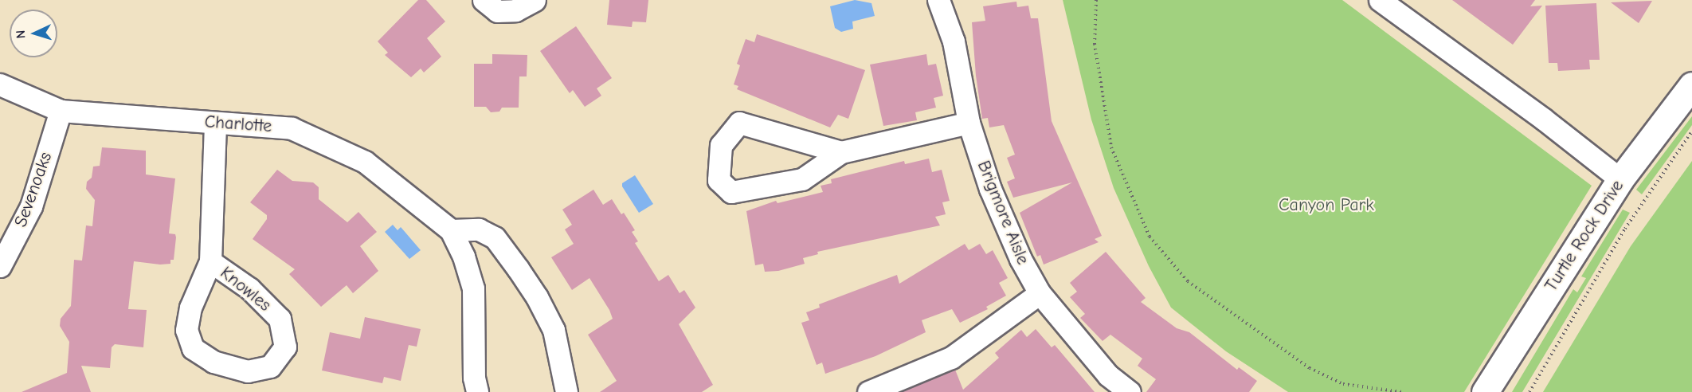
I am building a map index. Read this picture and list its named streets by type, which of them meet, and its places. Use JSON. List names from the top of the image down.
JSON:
{
  "streets": {
    "street": [
      "Charlotte",
      "Sevenoaks",
      "Brigmore Aisle",
      "Turtle Rock Drive",
      "Knowles"
    ]
  },
  "crossings": [
    ["Charlotte", "Sevenoaks"],
    ["Charlotte", "Knowles"]
  ],
  "parks": ["Canyon Park"],
  "north": "left"
}
